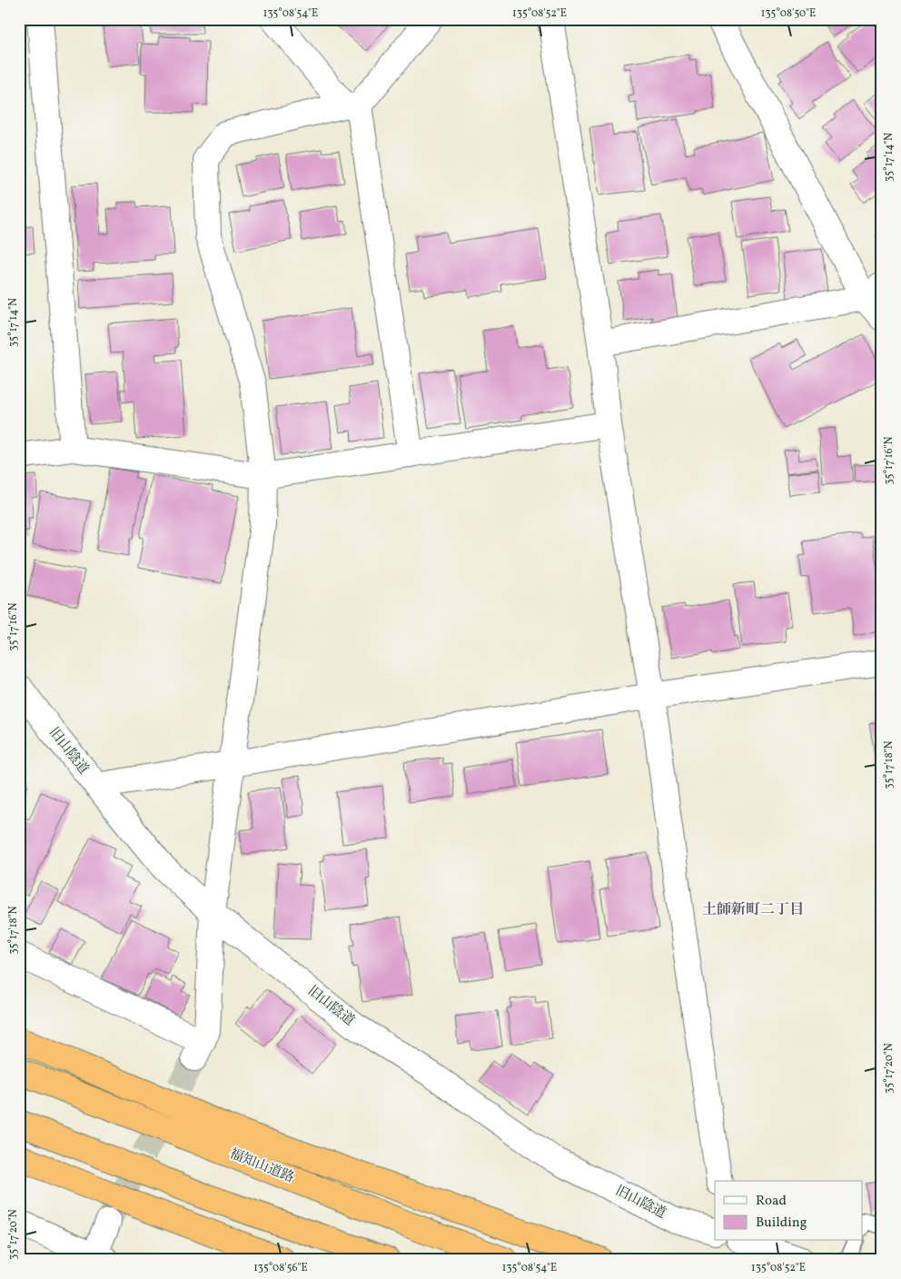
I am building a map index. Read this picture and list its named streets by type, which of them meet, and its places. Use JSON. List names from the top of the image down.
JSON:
{
  "streets": {
    "highway": ["福知山道路"],
    "street": ["旧山陰道"]
  },
  "districts": ["土師新町二丁目"],
  "legend": ["Road", "Building"],
  "coordinates": [
    "135°08'54\"E",
    "135°08'52\"E",
    "135°08'50\"E",
    "35°17'14\"N",
    "35°17'16\"N",
    "35°17'18\"N",
    "35°17'20\"N",
    "135°08'56\"E"
  ]
}
